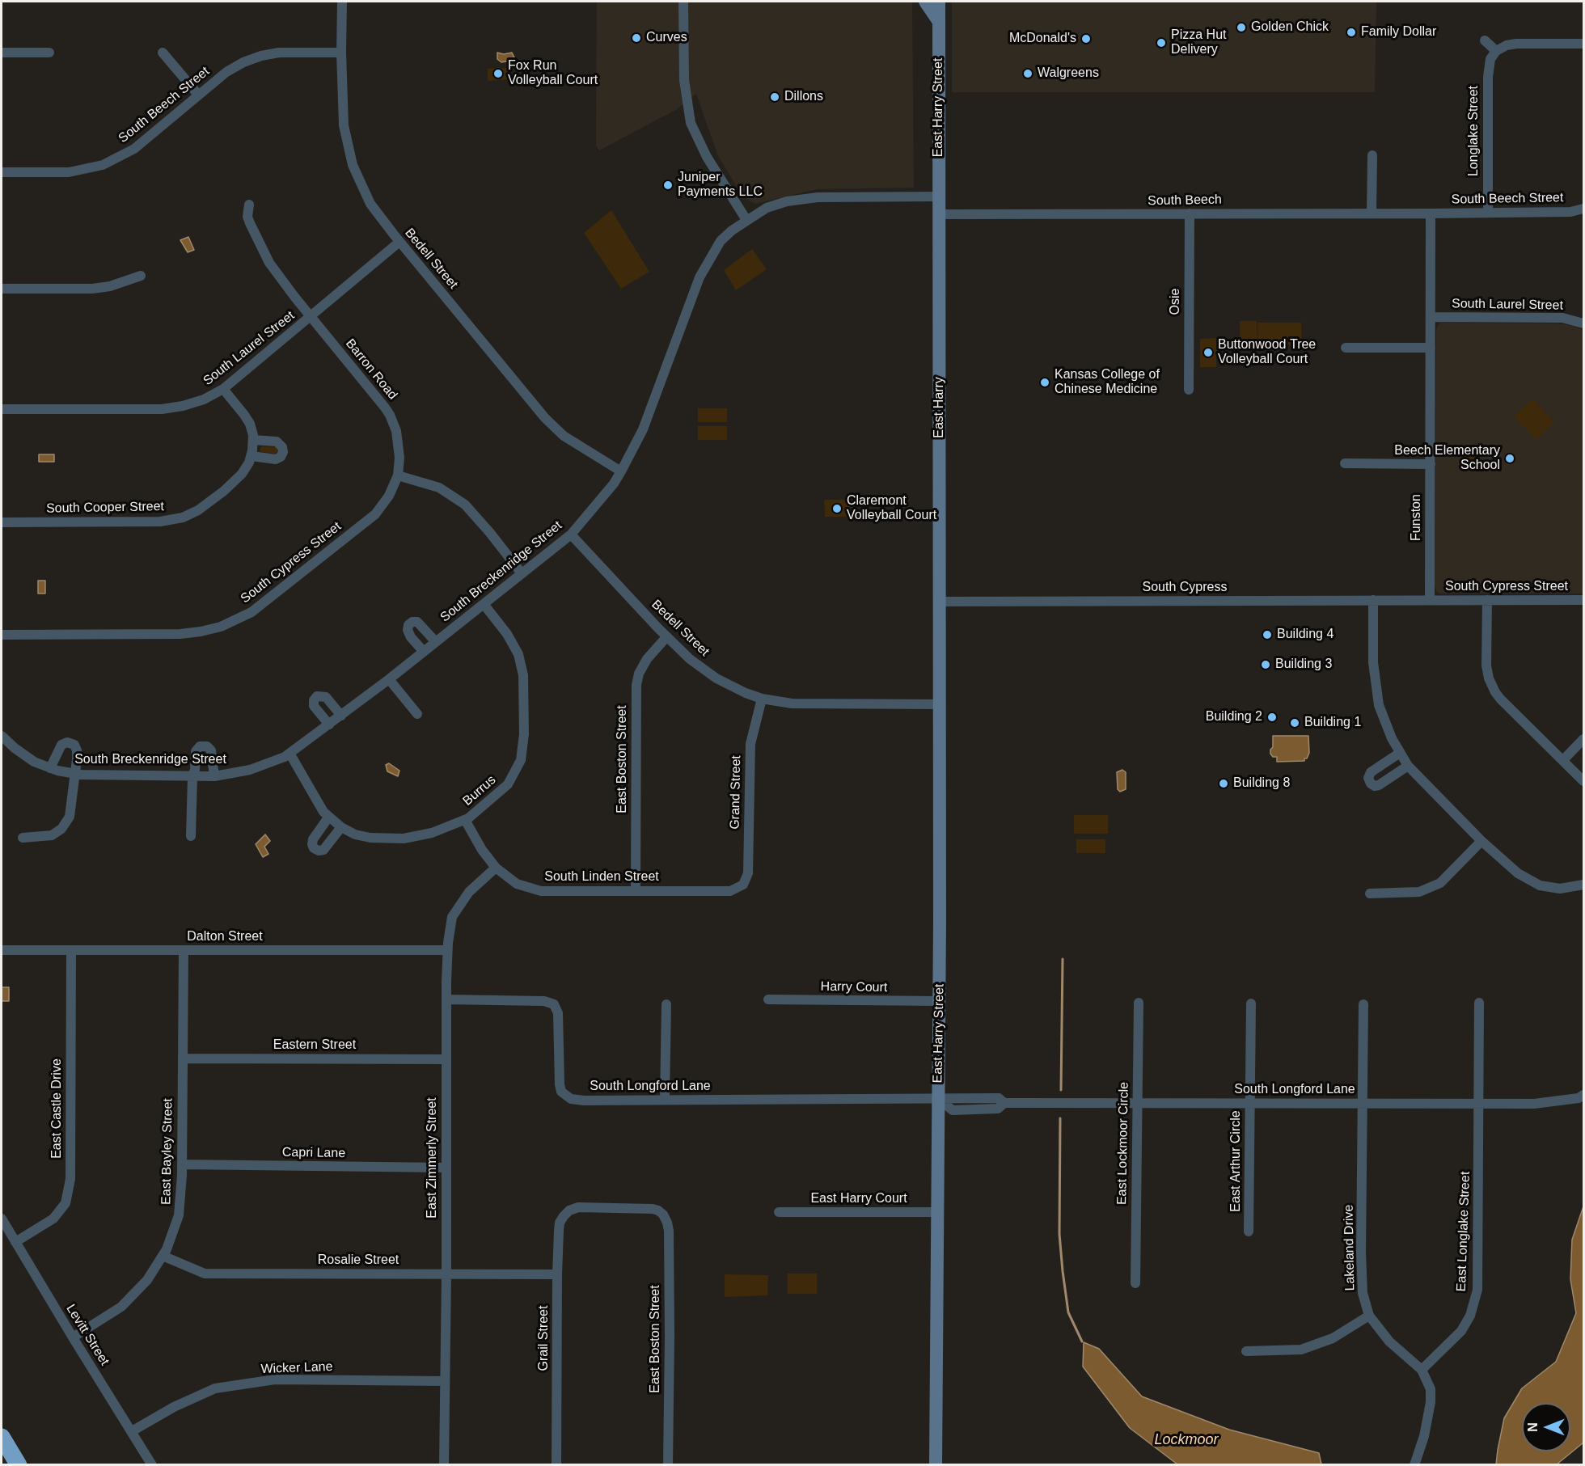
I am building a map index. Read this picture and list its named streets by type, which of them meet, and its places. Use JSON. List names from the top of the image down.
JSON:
{
  "streets": {
    "main road": ["East Harry Street", "East Harry"],
    "street": [
      "South Beech Street",
      "Longlake Street",
      "South Beech",
      "Bedell Street",
      "Osie",
      "South Laurel Street",
      "Barron Road",
      "South Cooper Street",
      "Funston",
      "South Cypress Street",
      "South Breckenridge Street",
      "South Cypress",
      "East Boston Street",
      "Burrus",
      "Grand Street",
      "South Linden Street",
      "Dalton Street",
      "Harry Court",
      "Eastern Street",
      "South Longford Lane",
      "East Castle Drive",
      "East Lockmoor Circle",
      "East Bayley Street",
      "Capri Lane",
      "East Zimmerly Street",
      "East Arthur Circle",
      "East Harry Court",
      "East Longlake Street",
      "Lakeland Drive",
      "Rosalie Street",
      "Levitt Street",
      "Grail Street",
      "Wicker Lane"
    ]
  },
  "crossings": [
    ["South Beech Street", "Longlake Street"],
    ["South Beech Street", "South Beech"],
    ["South Beech Street", "Bedell Street"],
    ["East Harry Street", "South Beech"],
    ["East Harry Street", "Bedell Street"],
    ["East Harry Street", "East Harry"],
    ["East Harry Street", "South Breckenridge Street"],
    ["East Harry Street", "South Cypress"],
    ["East Harry Street", "Harry Court"],
    ["East Harry Street", "South Longford Lane"],
    ["East Harry Street", "East Harry Court"],
    ["South Beech", "Osie"],
    ["South Beech", "East Harry"],
    ["Bedell Street", "South Laurel Street"],
    ["Bedell Street", "South Breckenridge Street"],
    ["Bedell Street", "East Boston Street"],
    ["Bedell Street", "Grand Street"],
    ["South Laurel Street", "Barron Road"],
    ["South Laurel Street", "South Cooper Street"],
    ["South Laurel Street", "Funston"],
    ["Barron Road", "South Cypress Street"],
    ["East Harry", "South Cypress"],
    ["Funston", "South Cypress Street"],
    ["Funston", "South Cypress"],
    ["South Cypress Street", "South Cypress"],
    ["South Breckenridge Street", "Burrus"],
    ["East Boston Street", "South Linden Street"],
    ["East Boston Street", "Grail Street"],
    ["Burrus", "South Linden Street"],
    ["Grand Street", "South Linden Street"],
    ["South Linden Street", "East Zimmerly Street"],
    ["Dalton Street", "East Castle Drive"],
    ["Dalton Street", "East Bayley Street"],
    ["Dalton Street", "East Zimmerly Street"],
    ["Eastern Street", "East Bayley Street"],
    ["Eastern Street", "East Zimmerly Street"],
    ["South Longford Lane", "East Lockmoor Circle"],
    ["South Longford Lane", "East Zimmerly Street"],
    ["South Longford Lane", "East Arthur Circle"],
    ["South Longford Lane", "East Longlake Street"],
    ["South Longford Lane", "Lakeland Drive"],
    ["East Castle Drive", "Levitt Street"],
    ["East Bayley Street", "Capri Lane"],
    ["East Bayley Street", "Rosalie Street"],
    ["East Bayley Street", "Levitt Street"],
    ["Capri Lane", "East Zimmerly Street"],
    ["East Zimmerly Street", "Rosalie Street"],
    ["East Zimmerly Street", "Wicker Lane"],
    ["East Longlake Street", "Lakeland Drive"],
    ["Rosalie Street", "Grail Street"],
    ["Levitt Street", "Wicker Lane"]
  ],
  "water": ["Lockmoor"],
  "places": [
    "Golden Chick",
    "Family Dollar",
    "Curves",
    "McDonald's",
    "Pizza Hut Delivery",
    "Fox Run Volleyball Court",
    "Walgreens",
    "Dillons",
    "Juniper Payments LLC",
    "Buttonwood Tree Volleyball Court",
    "Kansas College of Chinese Medicine",
    "Beech Elementary School",
    "Claremont Volleyball Court",
    "Building 4",
    "Building 3",
    "Building 2",
    "Building 1",
    "Building 8"
  ],
  "north": "left"
}
